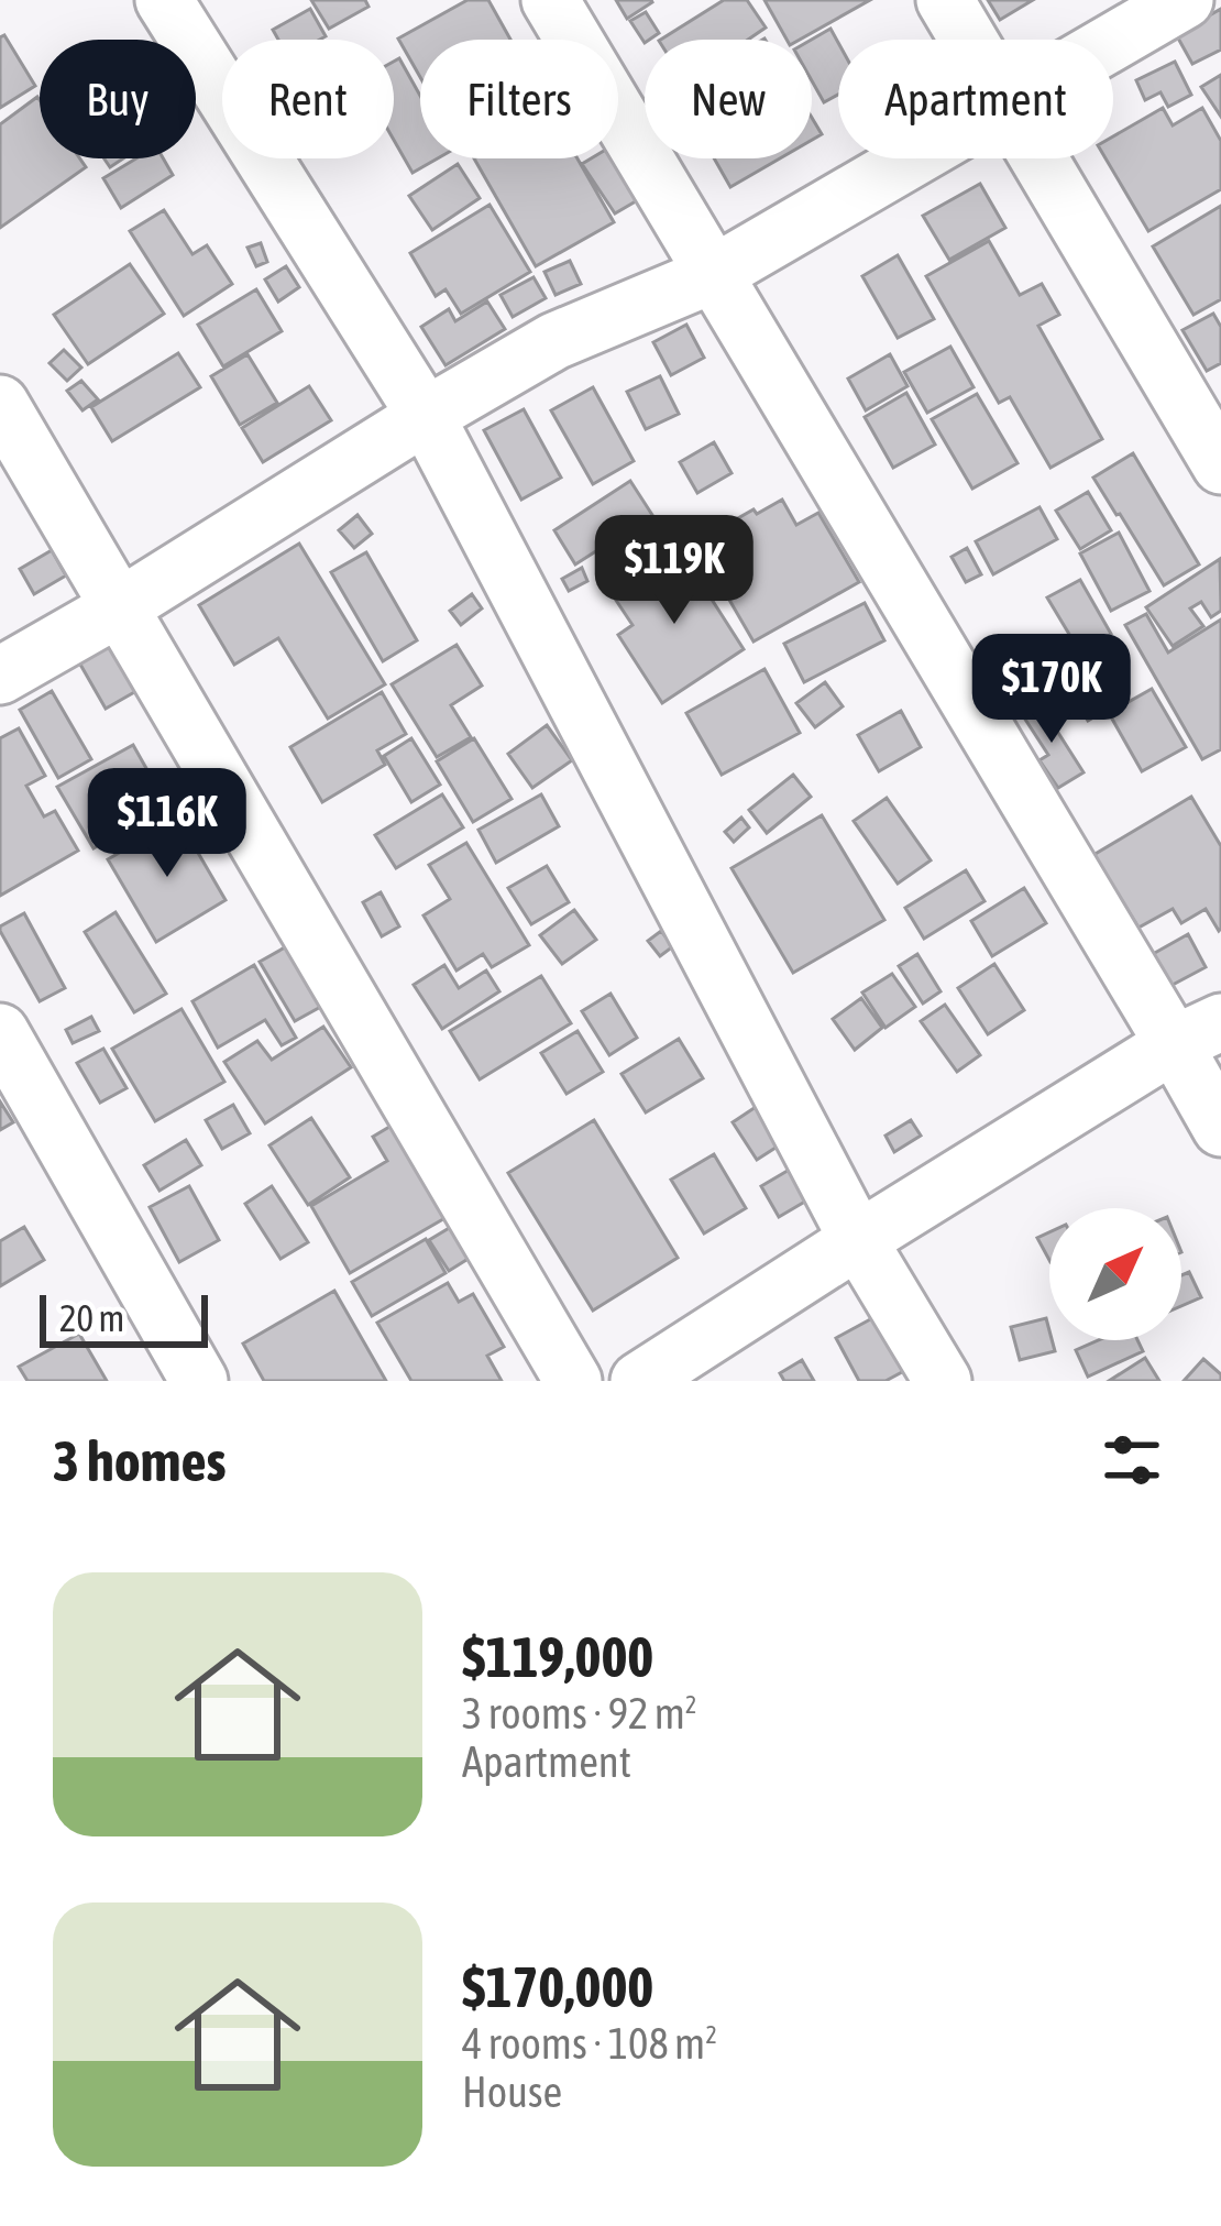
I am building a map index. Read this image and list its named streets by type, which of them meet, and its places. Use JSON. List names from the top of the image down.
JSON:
{
  "scale_bar": "20 m",
  "north": "top right",
  "page": {
    "chip": [
      "Buy",
      "Rent",
      "Filters",
      "New",
      "Apartment"
    ],
    "price": ["$119K", "$170K", "$116K"],
    "scale": "20 m",
    "heading": "3 homes",
    "list": [
      {
        "name": "$119,000",
        "note": "3 rooms · 92 m² · Apartment"
      },
      {
        "name": "$170,000",
        "note": "4 rooms · 108 m² · House"
      }
    ]
  }
}
